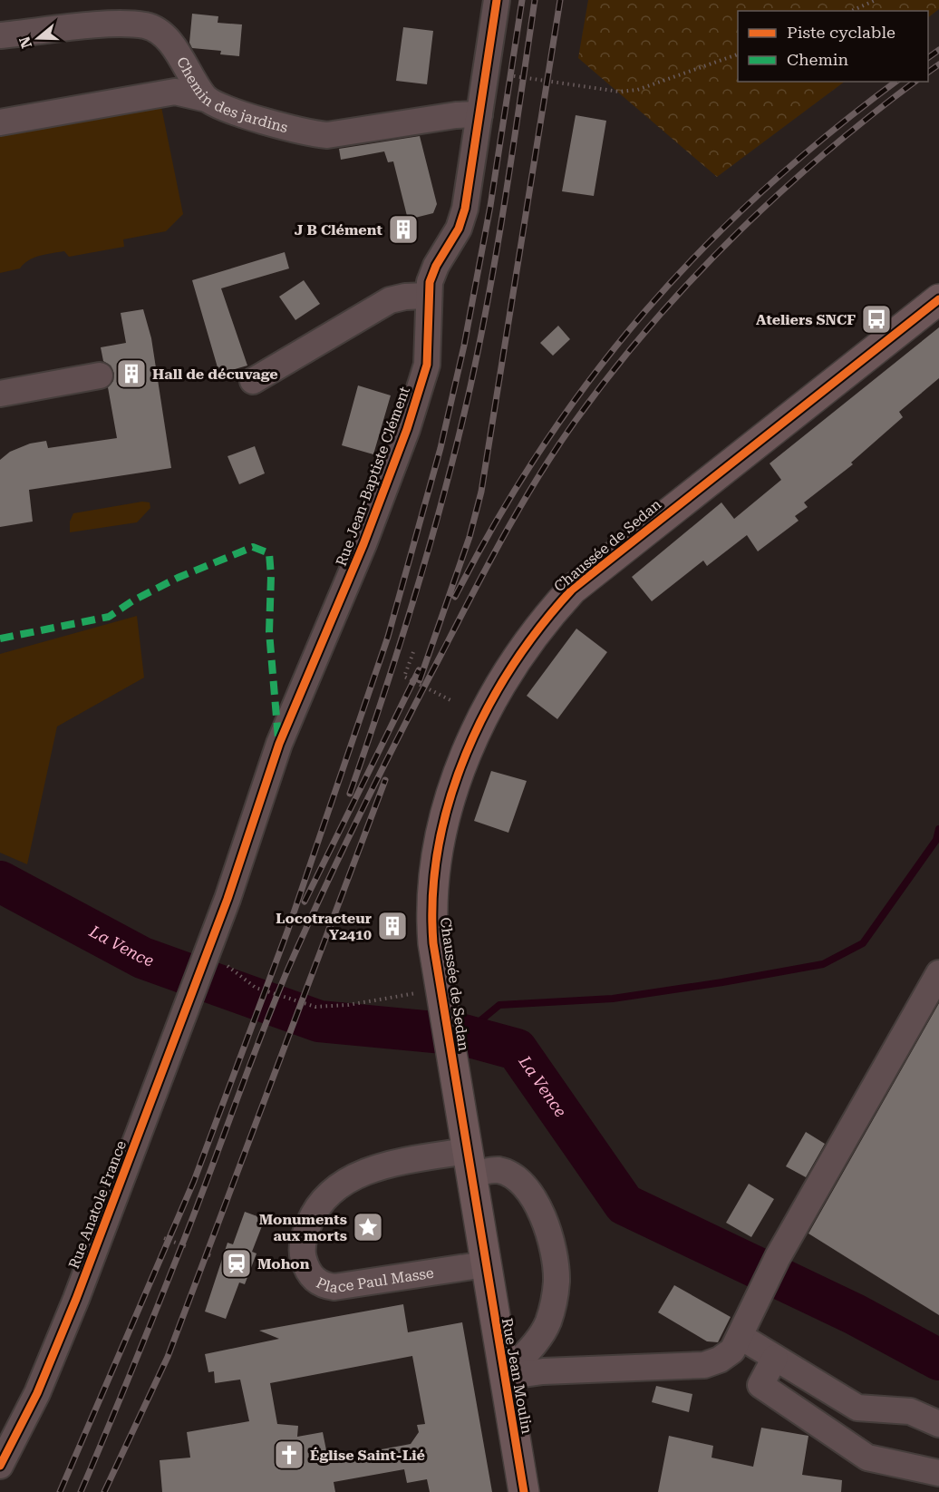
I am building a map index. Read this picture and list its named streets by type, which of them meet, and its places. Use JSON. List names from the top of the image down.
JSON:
{
  "streets": {
    "main road": ["Chaussée de Sedan", "Rue Jean Moulin"],
    "street": [
      "Chemin des jardins",
      "Rue Jean-Baptiste Clément",
      "Rue Anatole France",
      "Place Paul Masse"
    ]
  },
  "crossings": [
    ["Chemin des jardins", "Rue Jean-Baptiste Clément"],
    ["Rue Jean-Baptiste Clément", "Rue Anatole France"],
    ["Chaussée de Sedan", "Place Paul Masse"],
    ["Chaussée de Sedan", "Rue Jean Moulin"],
    ["Place Paul Masse", "Rue Jean Moulin"]
  ],
  "water": ["La Vence"],
  "places": {
    "building": ["J B Clément", "Hall de décuvage", "Locotracteur Y2410"],
    "bus stop": ["Ateliers SNCF"],
    "place": ["Monuments aux morts"],
    "station": ["Mohon"],
    "church": ["Église Saint-Lié"]
  },
  "legend": ["Piste cyclable", "Chemin"],
  "north": "left"
}
